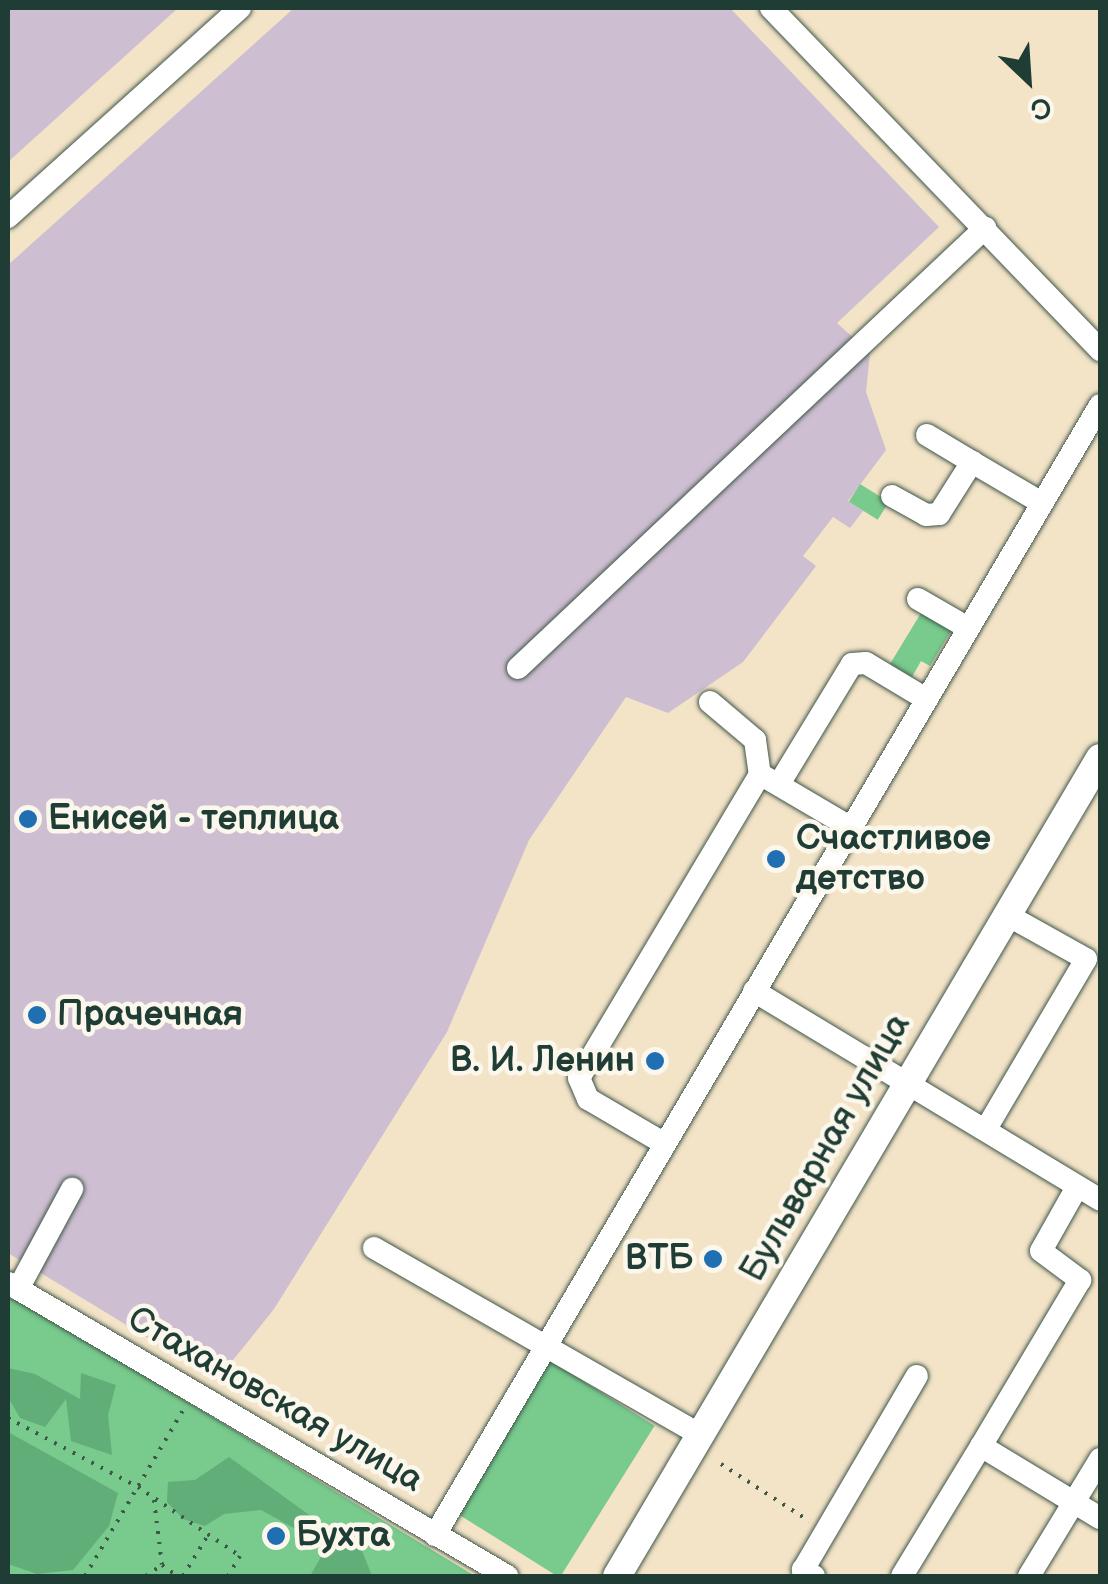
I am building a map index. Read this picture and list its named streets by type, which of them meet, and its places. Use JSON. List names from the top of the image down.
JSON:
{
  "streets": {
    "main road": ["Бульварная улица"],
    "street": ["Стахановская улица"]
  },
  "places": [
    "Енисей - теплица",
    "Счастливое детство",
    "Прачечная",
    "В. И. Ленин",
    "ВТБ",
    "Бухта"
  ],
  "north": "bottom right"
}
